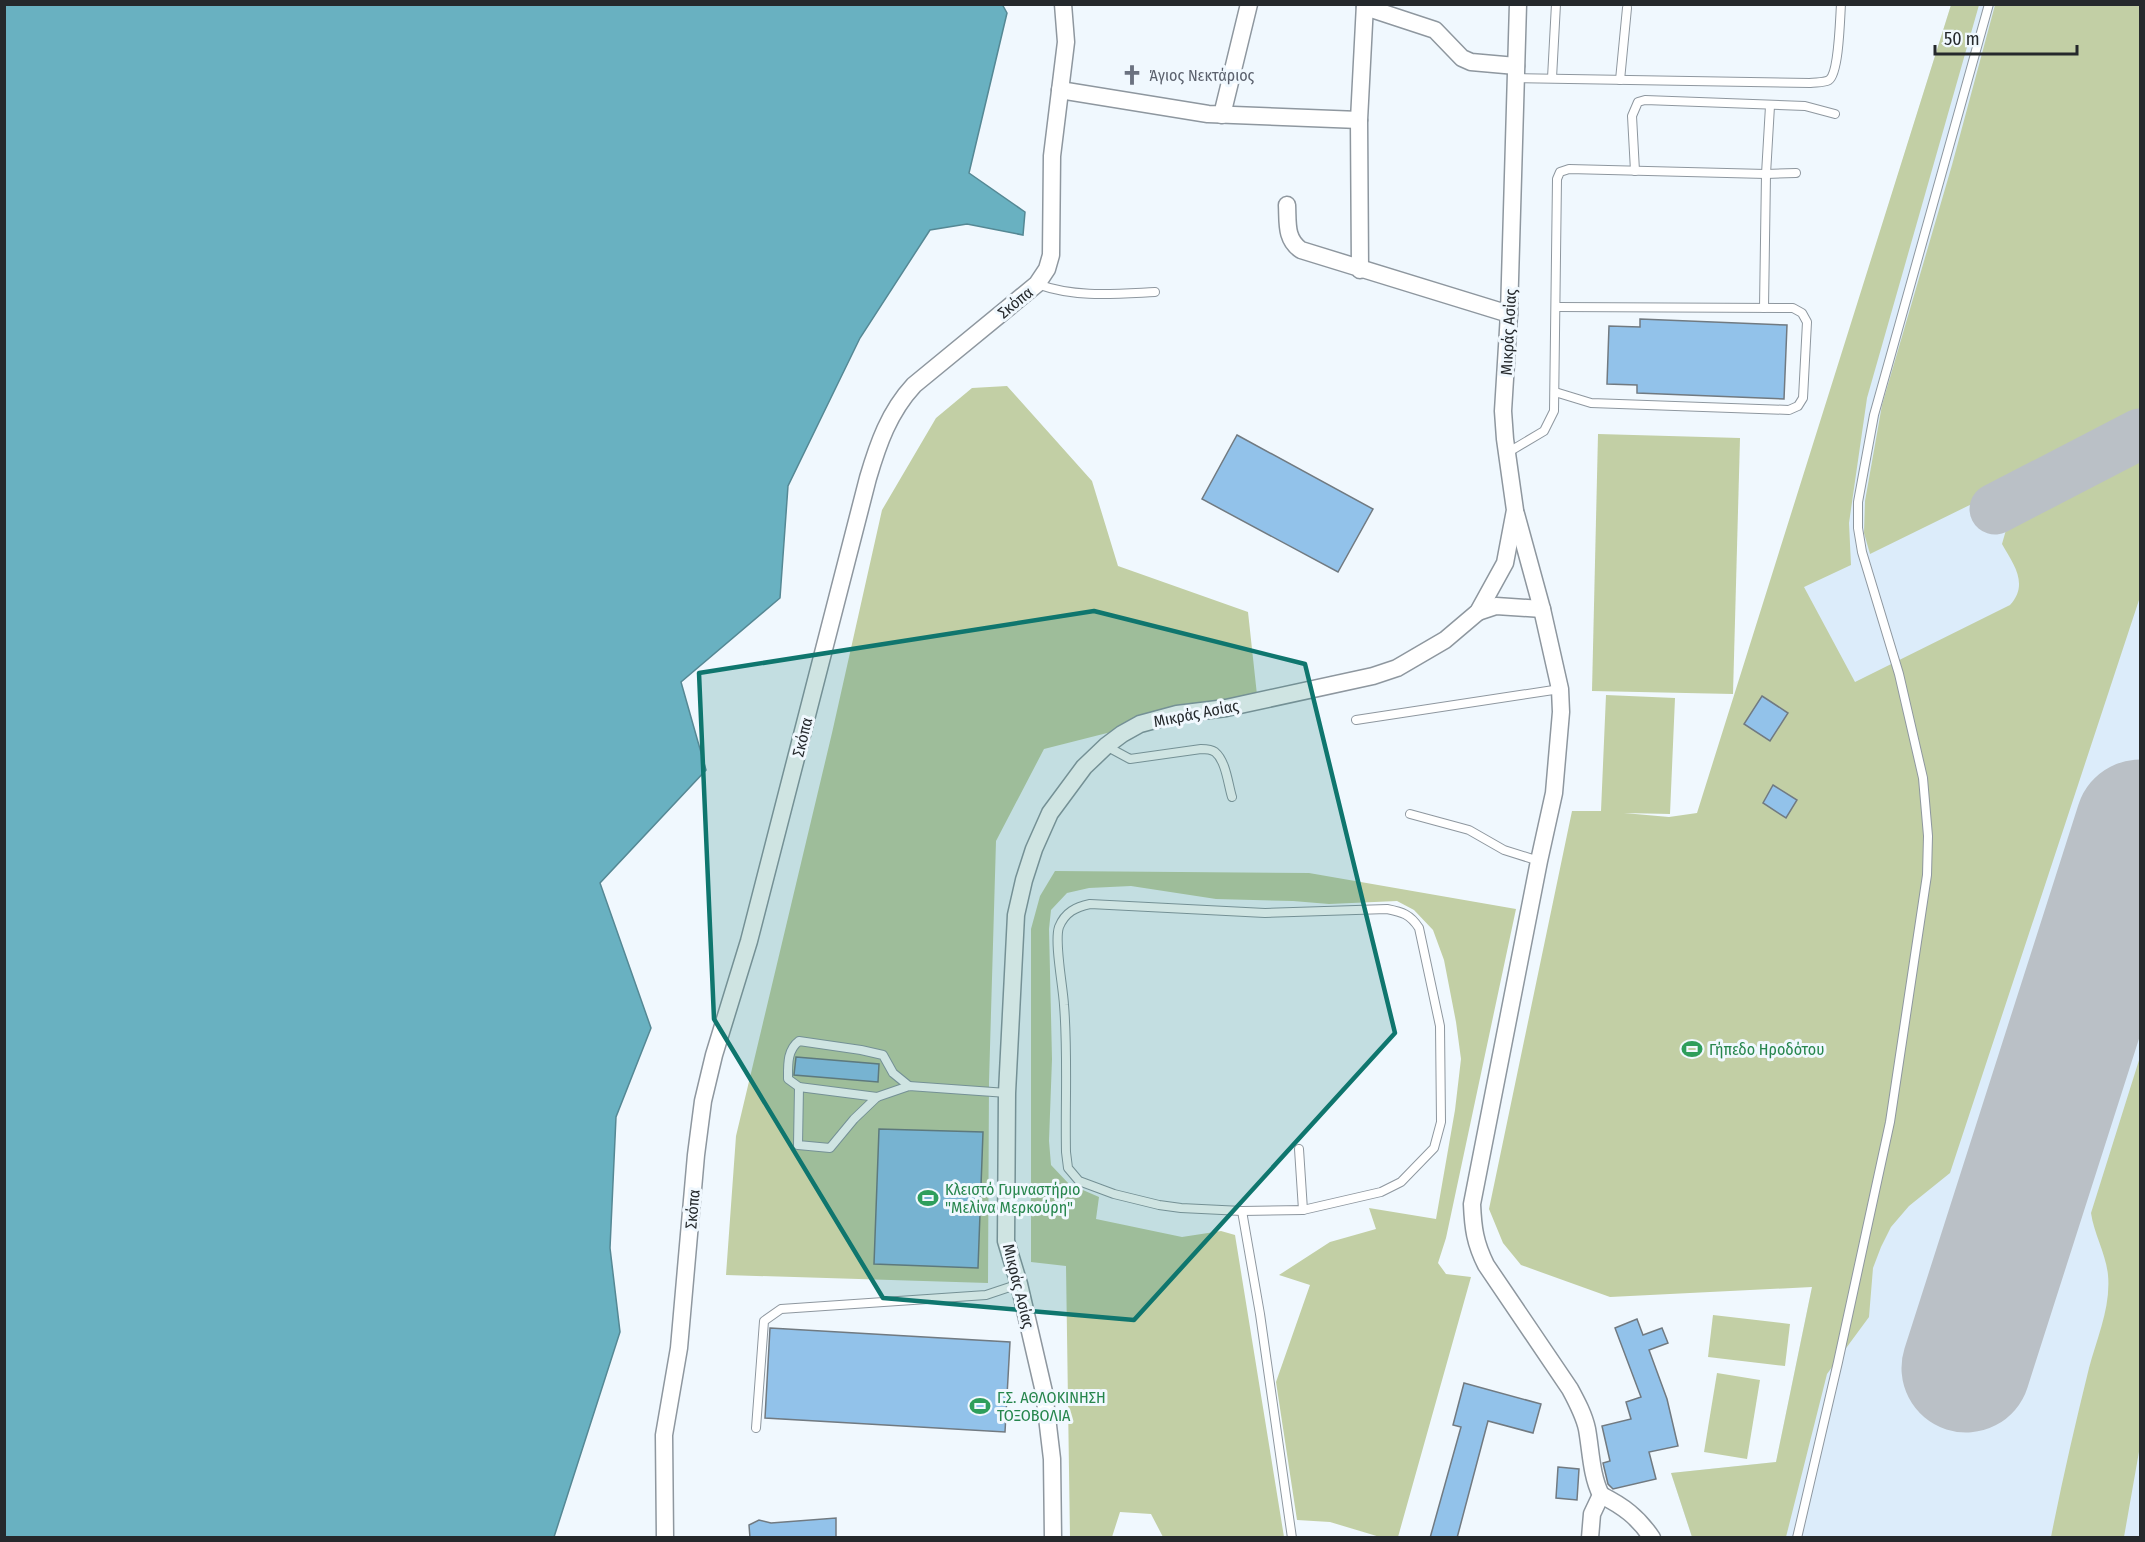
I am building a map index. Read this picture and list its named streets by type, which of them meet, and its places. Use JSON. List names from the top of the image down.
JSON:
{
  "streets": {
    "street": ["Σκόπα", "Μικράς Ασίας"]
  },
  "places": {
    "church": ["Άγιος Νεκτάριος"],
    "sports": ["Γήπεδο Ηροδότου", "Κλειστό Γυμναστήριο \"Μελίνα Μερκούρη\"", "Γ.Σ. ΑΘΛΟΚΙΝΗΣΗ ΤΟΞΟΒΟΛΙΑ"]
  },
  "scale_bar": "50 m"
}
